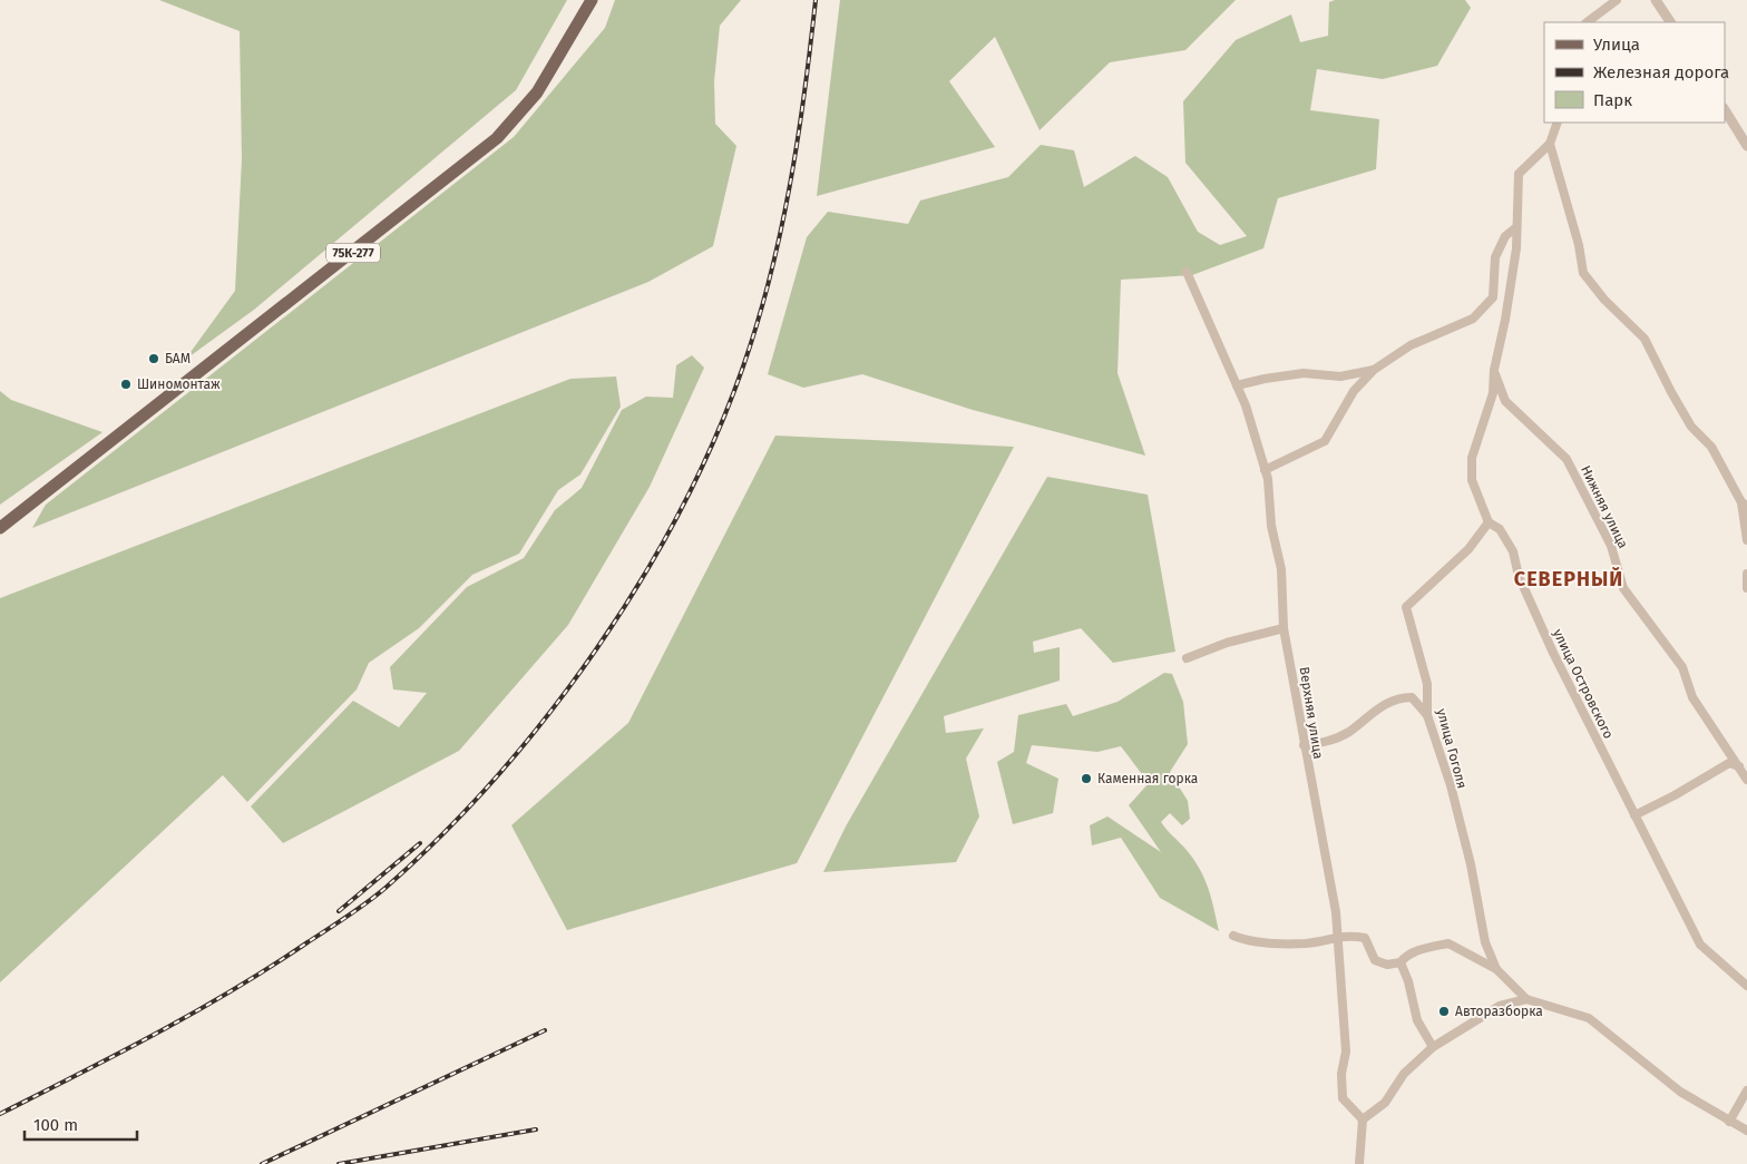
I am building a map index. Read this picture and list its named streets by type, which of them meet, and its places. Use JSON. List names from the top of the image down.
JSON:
{
  "streets": {
    "main road": ["75К-277"],
    "street": [
      "Нижняя улица",
      "улица Островского",
      "Верхняя улица",
      "улица Гоголя"
    ]
  },
  "crossings": [
    ["Нижняя улица", "улица Островского"],
    ["улица Островского", "улица Гоголя"]
  ],
  "districts": ["СЕВЕРНЫЙ"],
  "places": [
    "БАМ",
    "Шиномонтаж",
    "Каменная горка",
    "Авторазборка"
  ],
  "legend": ["Улица", "Железная дорога", "Парк"],
  "scale_bar": "100 m"
}
